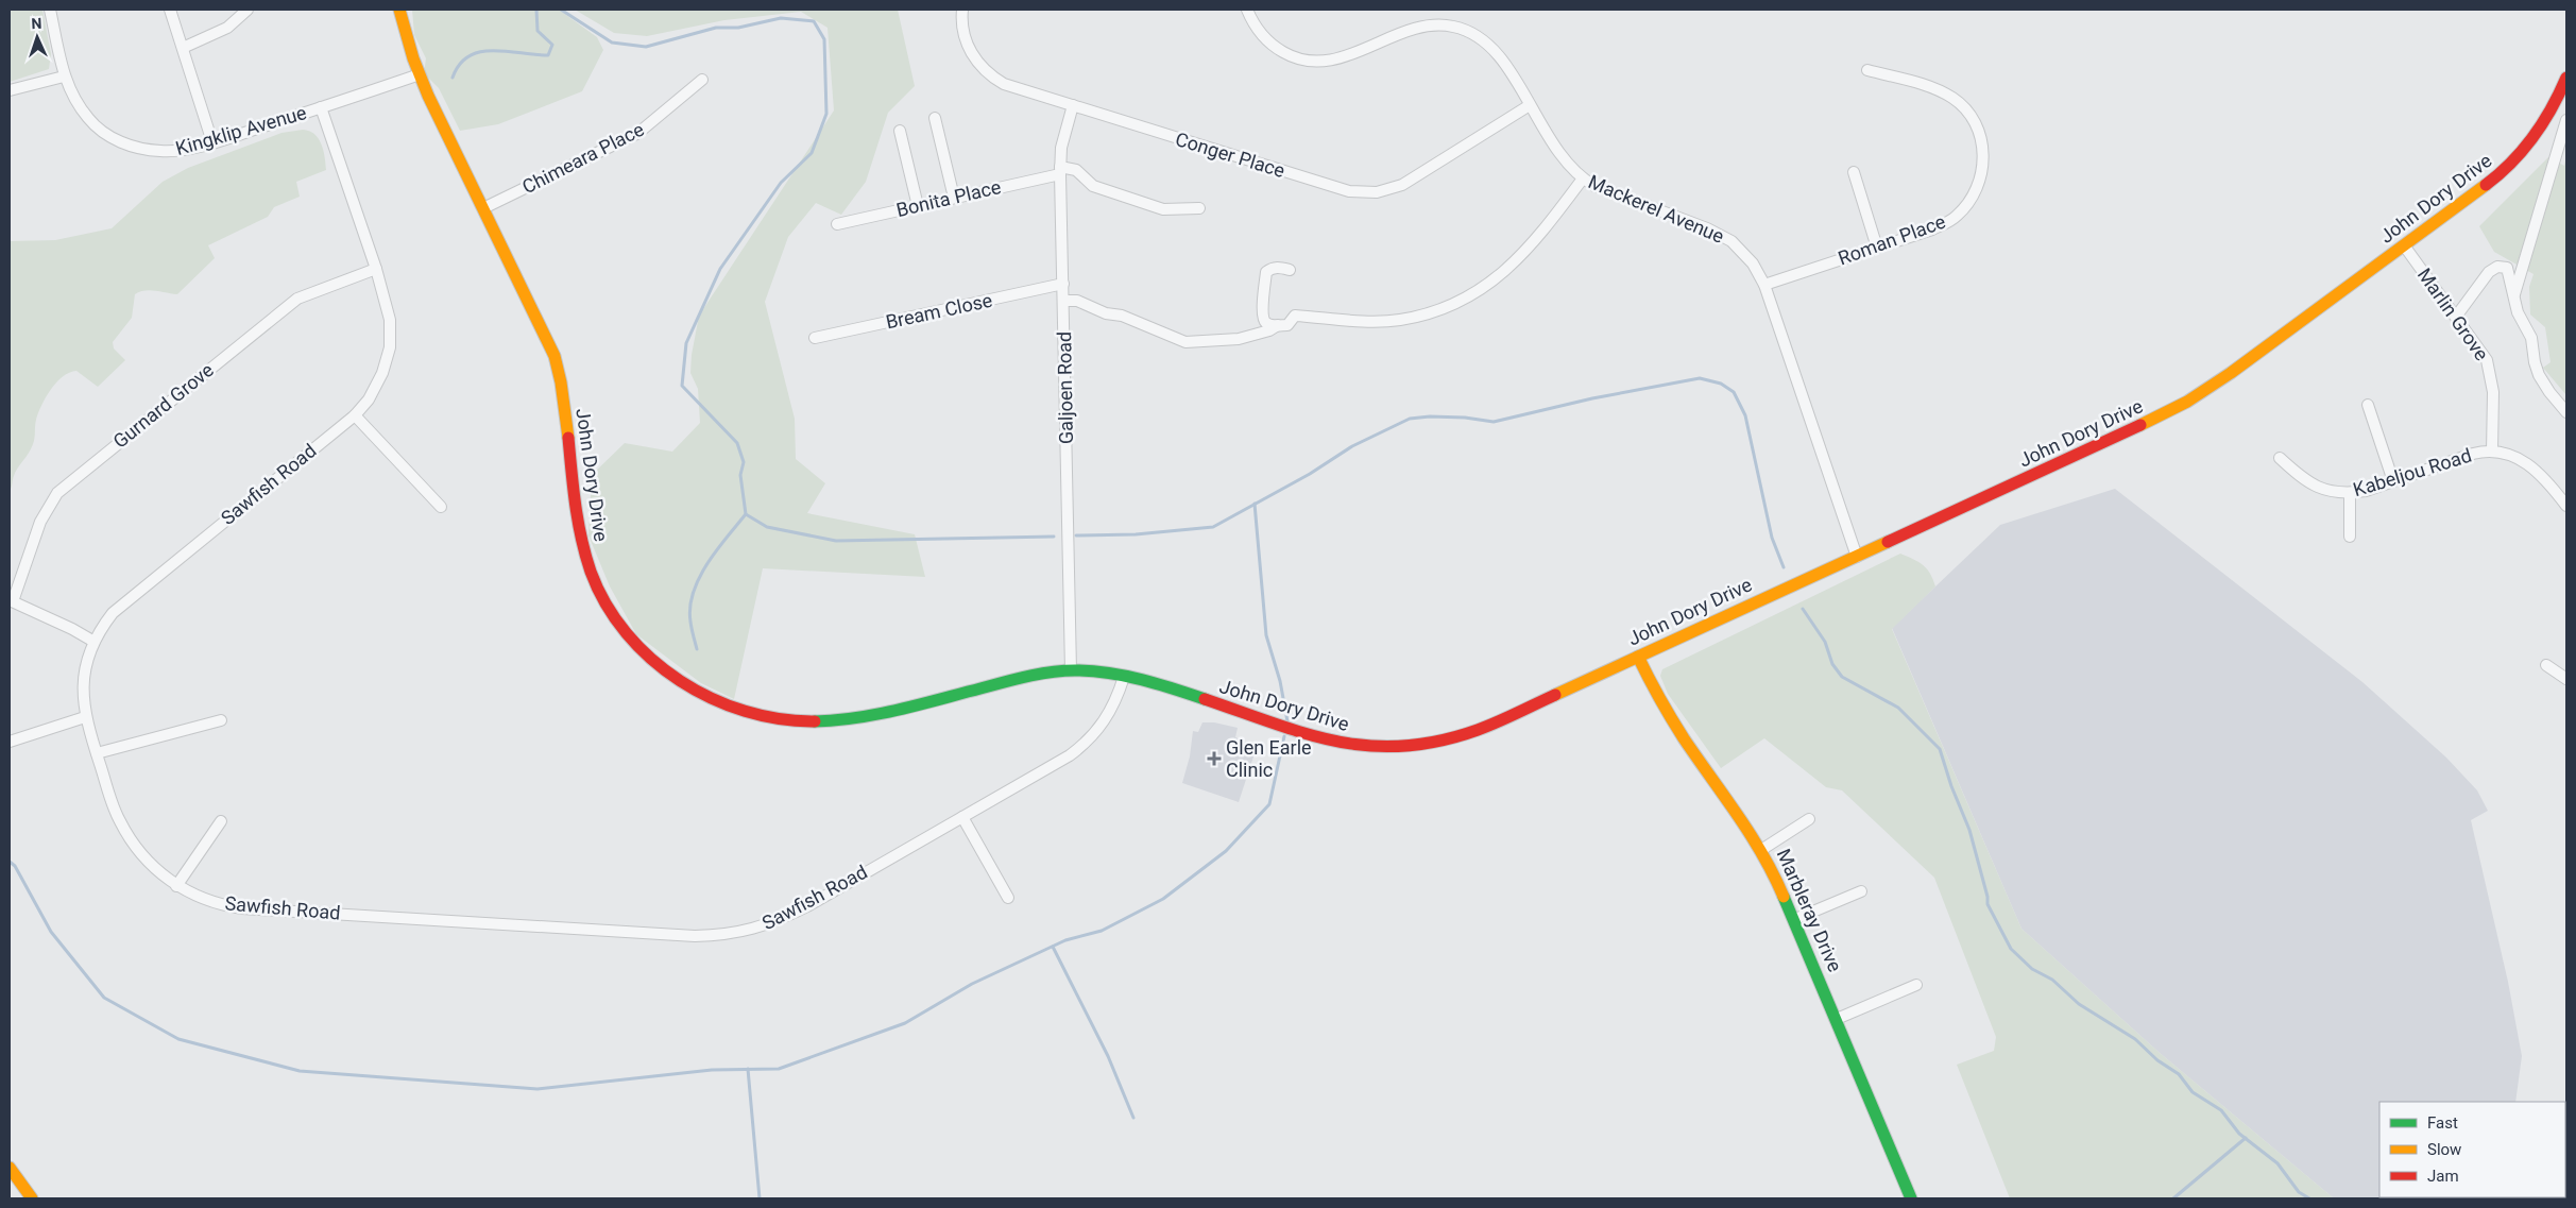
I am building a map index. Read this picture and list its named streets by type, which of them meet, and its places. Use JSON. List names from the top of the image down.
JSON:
{
  "streets": {
    "street": [
      "Kingklip Avenue",
      "Conger Place",
      "Chimeara Place",
      "Bonita Place",
      "John Dory Drive",
      "Mackerel Avenue",
      "Roman Place",
      "Bream Close",
      "Marlin Grove",
      "Galjoen Road",
      "Gurnard Grove",
      "Kabeljou Road",
      "Sawfish Road",
      "Marbleray Drive"
    ]
  },
  "crossings": [
    ["Kingklip Avenue", "John Dory Drive"],
    ["Kingklip Avenue", "Sawfish Road"],
    ["Conger Place", "Mackerel Avenue"],
    ["Conger Place", "Galjoen Road"],
    ["Chimeara Place", "John Dory Drive"],
    ["Bonita Place", "Galjoen Road"],
    ["John Dory Drive", "Mackerel Avenue"],
    ["John Dory Drive", "Marlin Grove"],
    ["John Dory Drive", "Galjoen Road"],
    ["John Dory Drive", "Sawfish Road"],
    ["John Dory Drive", "Marbleray Drive"],
    ["Mackerel Avenue", "Roman Place"],
    ["Bream Close", "Galjoen Road"],
    ["Marlin Grove", "Kabeljou Road"],
    ["Gurnard Grove", "Sawfish Road"]
  ],
  "places": {
    "health": ["Glen Earle Clinic"]
  },
  "legend": ["Fast", "Slow", "Jam"],
  "north": "top"
}
